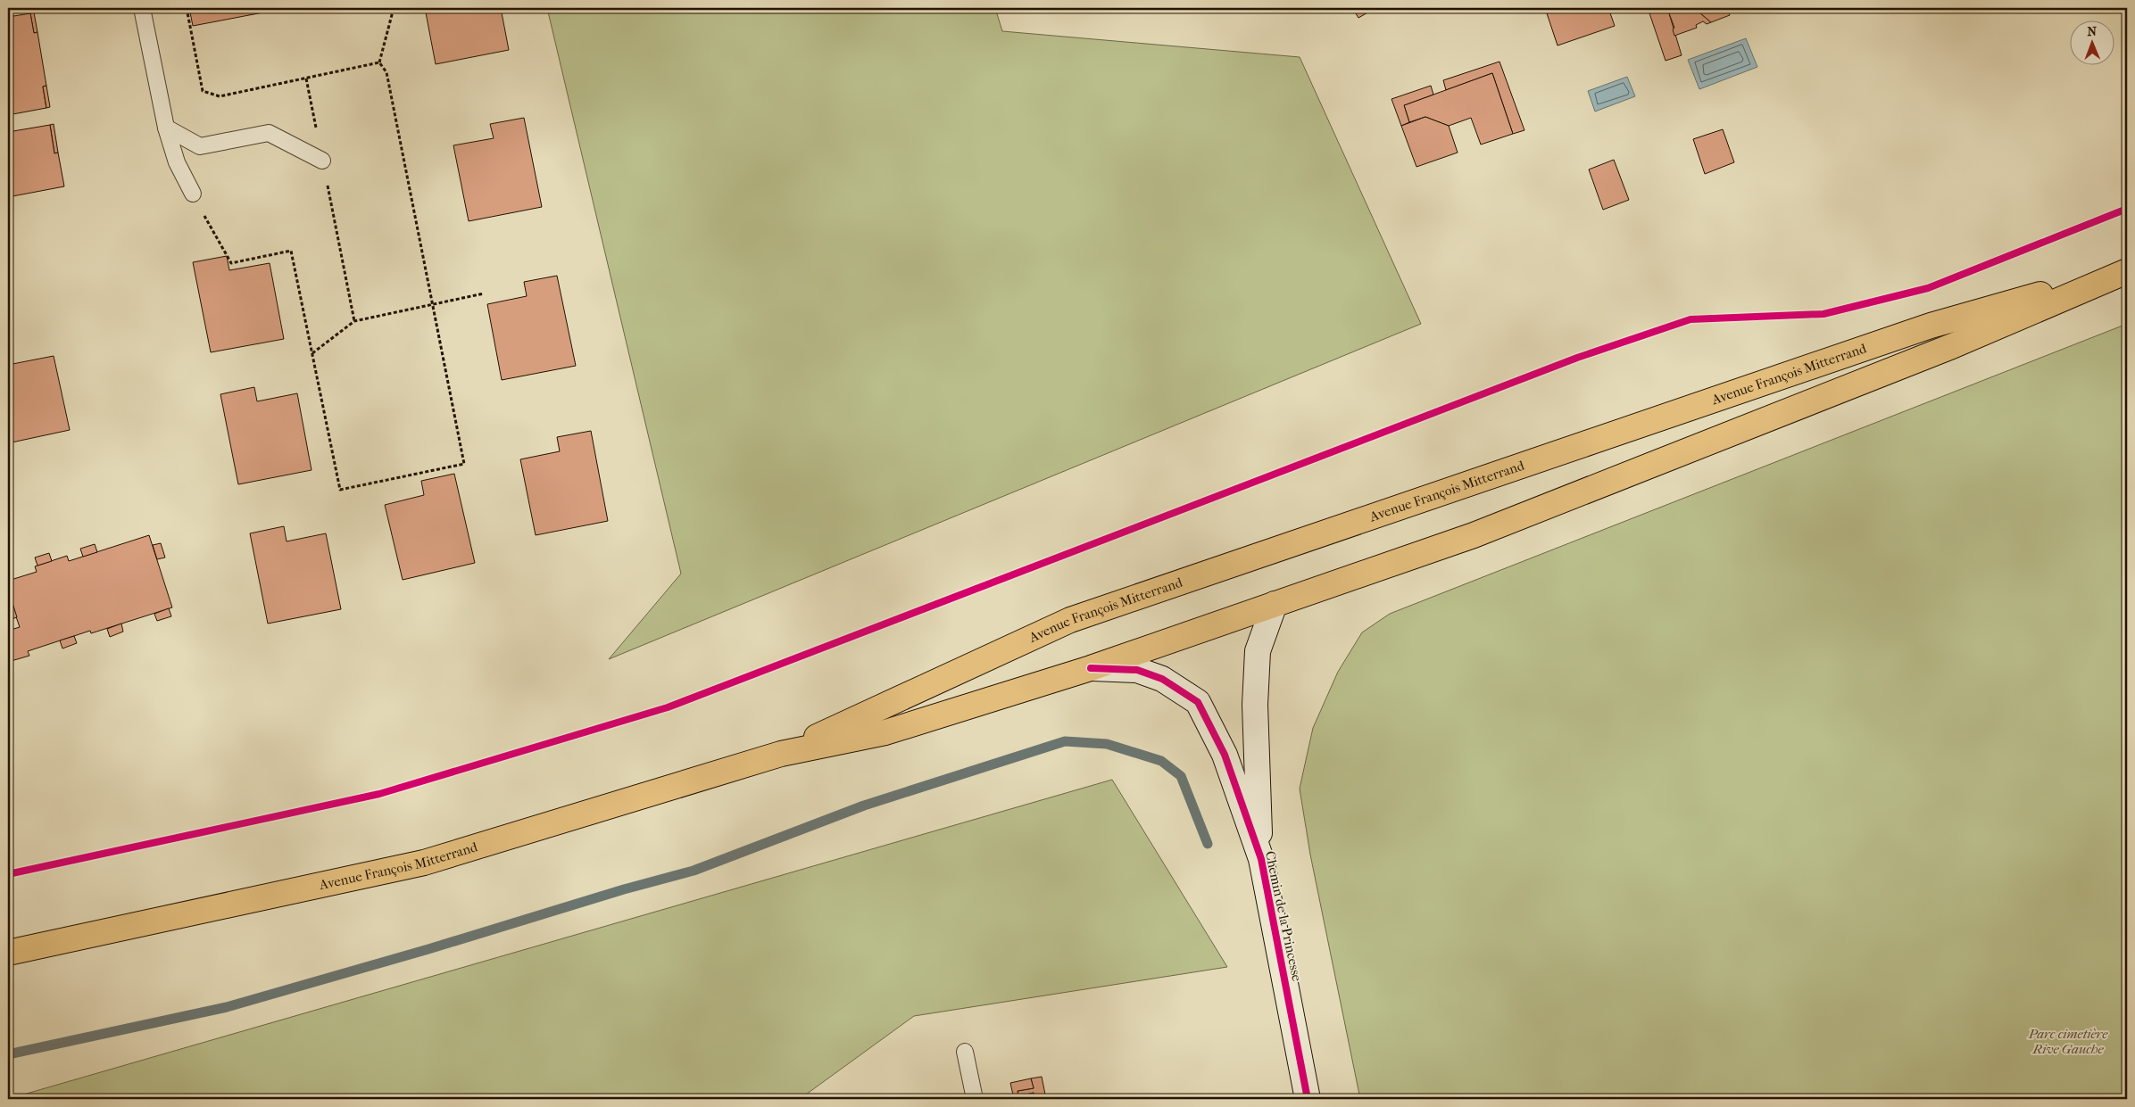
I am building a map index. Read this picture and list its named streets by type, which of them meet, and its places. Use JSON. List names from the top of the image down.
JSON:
{
  "streets": {
    "main road": ["Avenue François Mitterrand"],
    "street": ["Chemin de la Princesse"]
  },
  "crossings": [
    ["Avenue François Mitterrand", "Chemin de la Princesse"]
  ],
  "parks": ["Parc cimetière Rive Gauche"],
  "north": "top"
}
